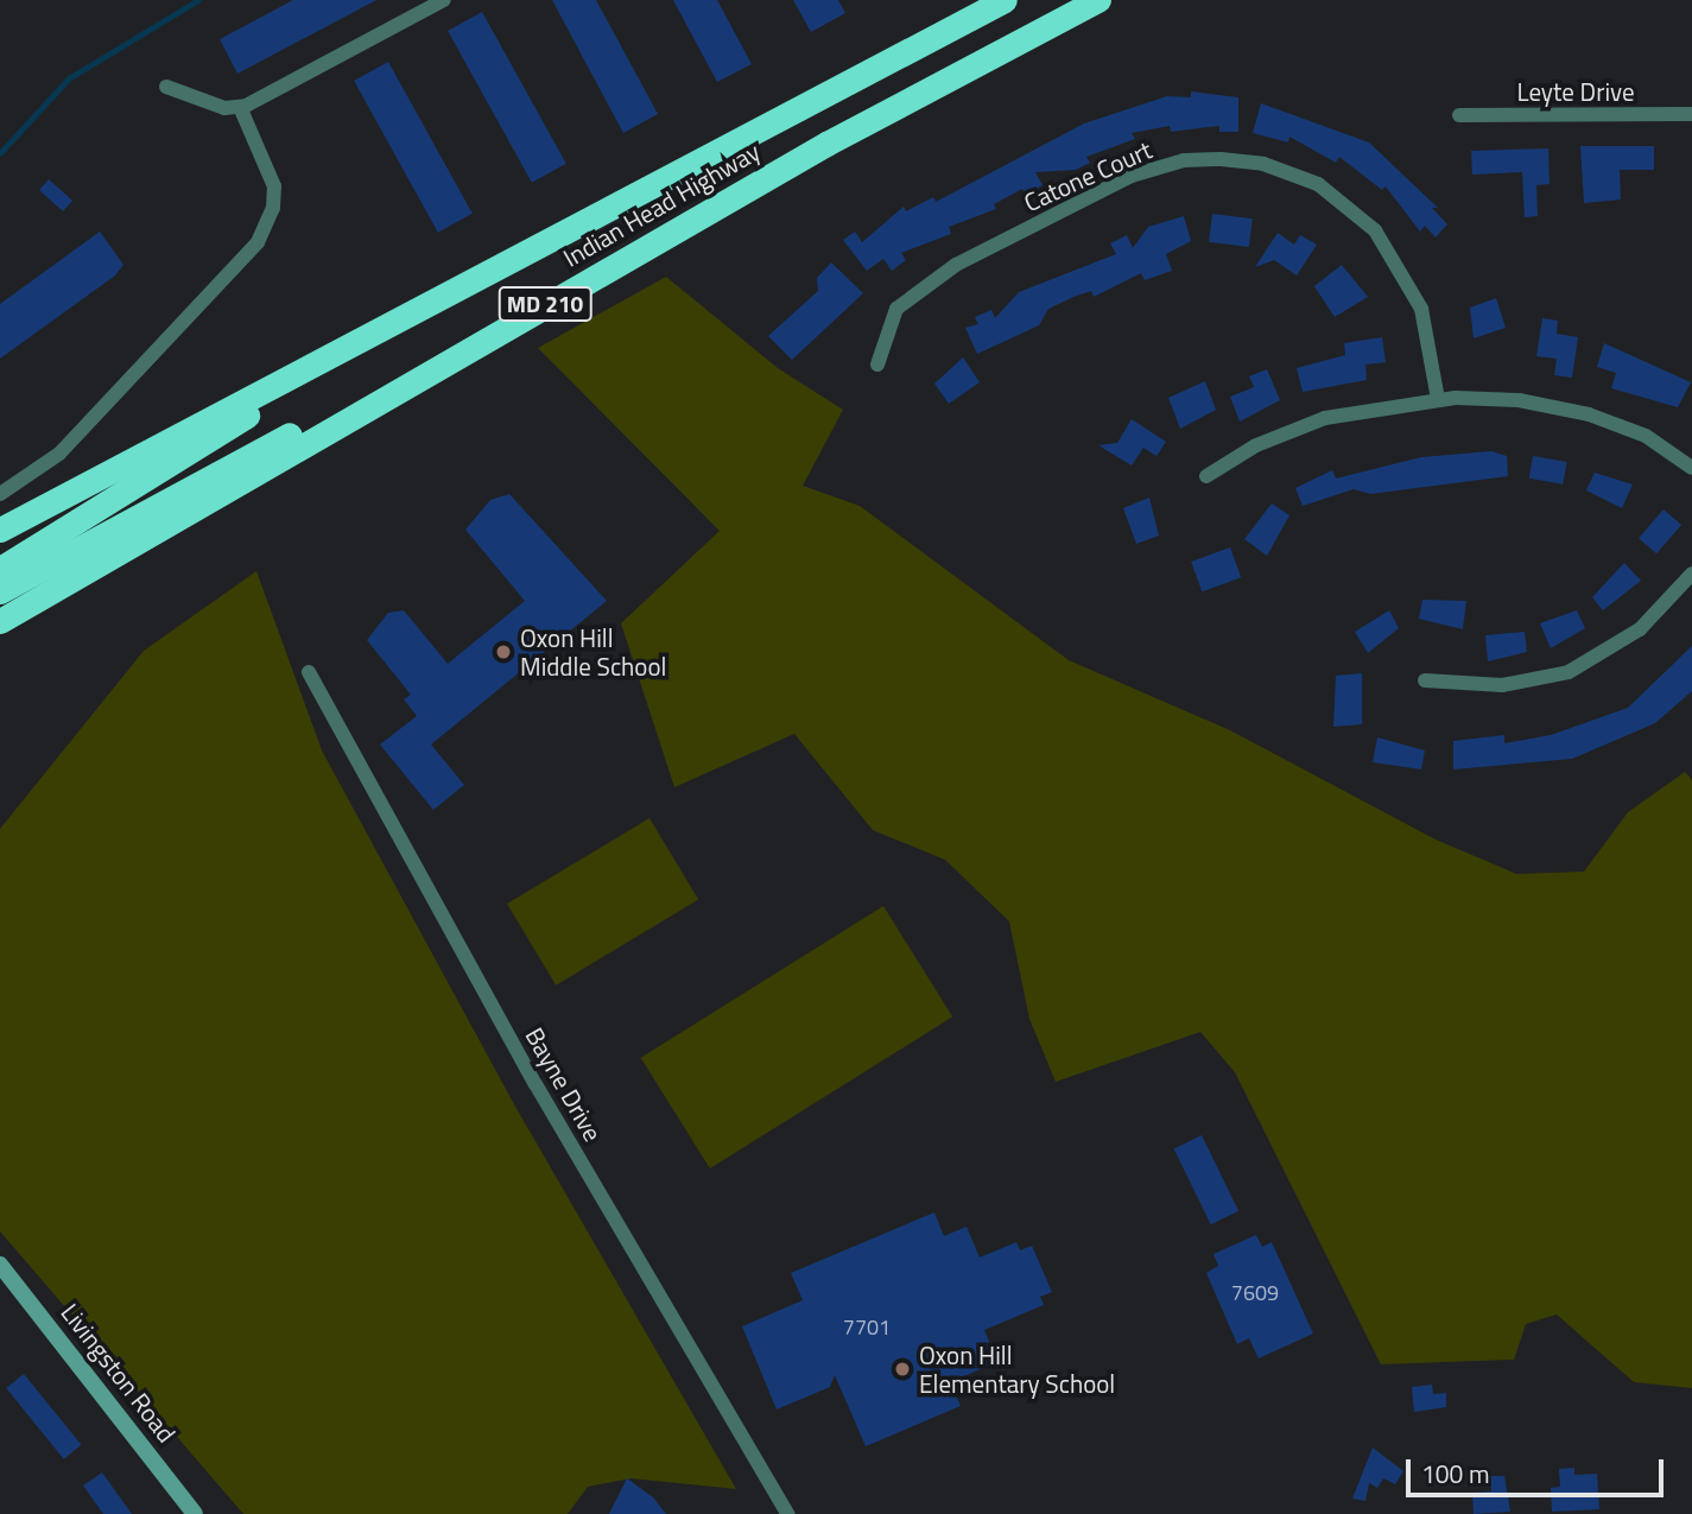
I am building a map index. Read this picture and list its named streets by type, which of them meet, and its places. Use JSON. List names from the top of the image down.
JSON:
{
  "streets": {
    "highway": ["Indian Head Highway", "MD 210"],
    "main road": ["Livingston Road"],
    "street": ["Leyte Drive", "Catone Court", "Bayne Drive"]
  },
  "places": ["Oxon Hill Middle School", "Oxon Hill Elementary School"],
  "house_numbers": ["7609", "7701"],
  "scale_bar": "100 m"
}
